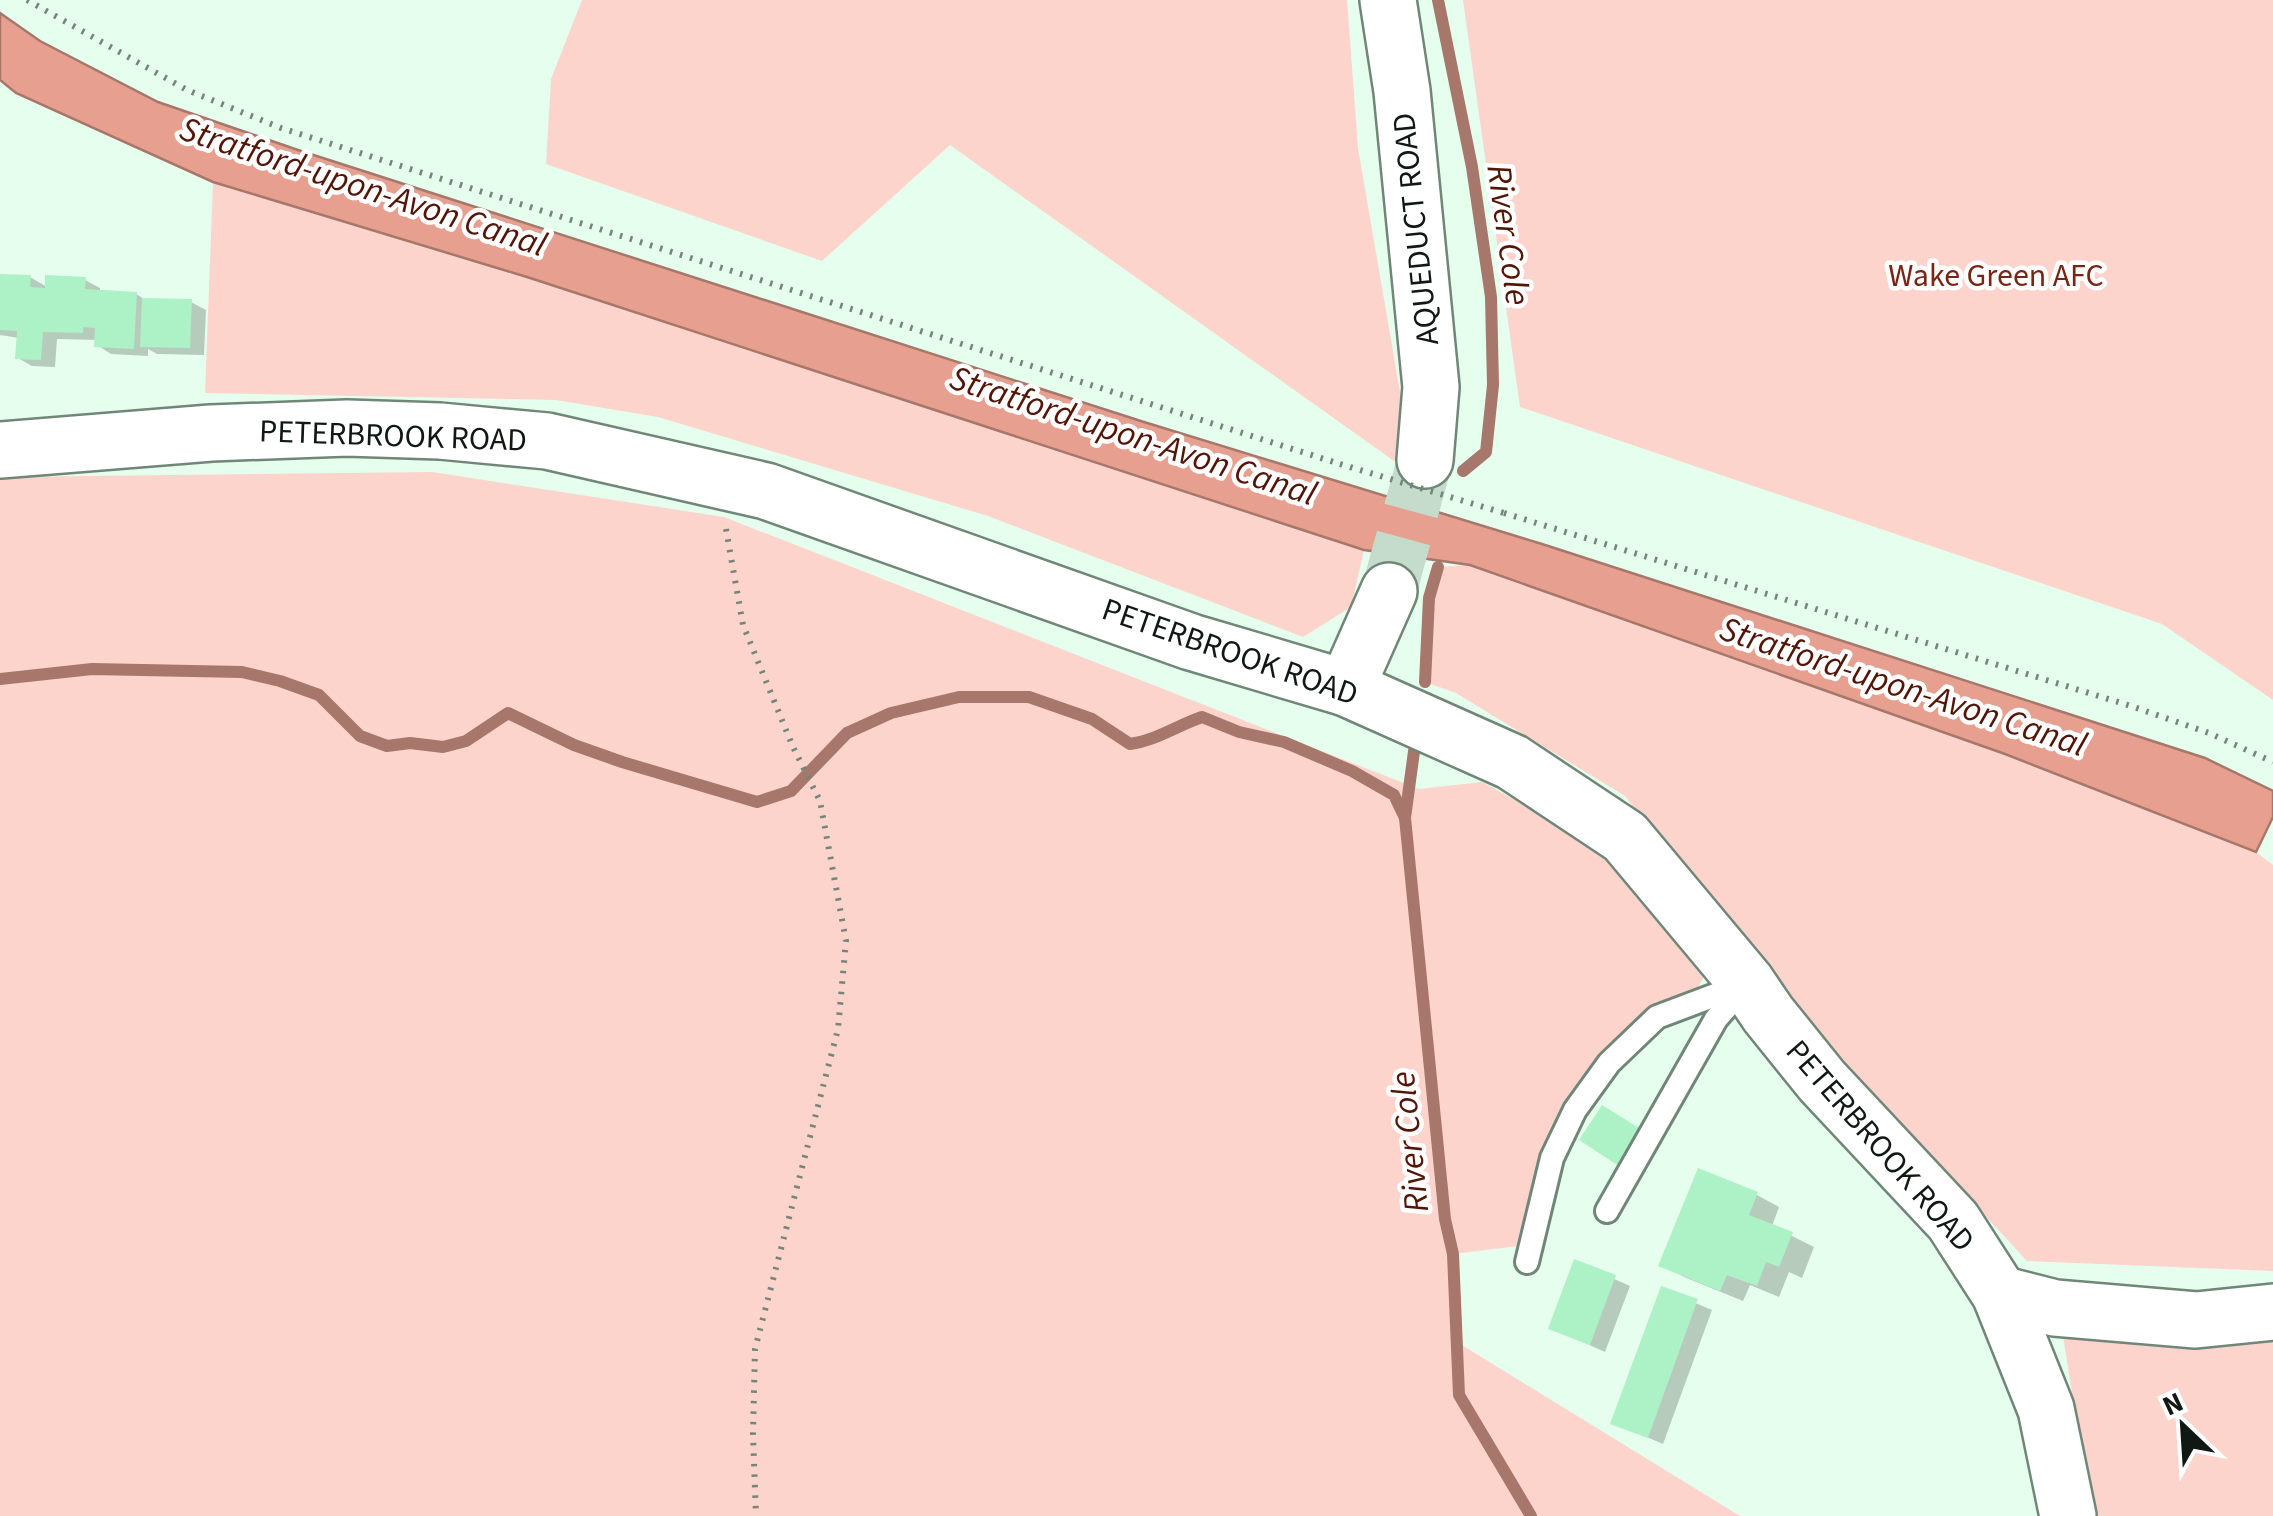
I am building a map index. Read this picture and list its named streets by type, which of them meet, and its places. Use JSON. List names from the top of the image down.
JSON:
{
  "streets": {
    "street": ["AQUEDUCT ROAD", "PETERBROOK ROAD"]
  },
  "water": ["Stratford-upon-Avon Canal", "River Cole"],
  "parks": ["Wake Green AFC"],
  "north": "top left"
}
